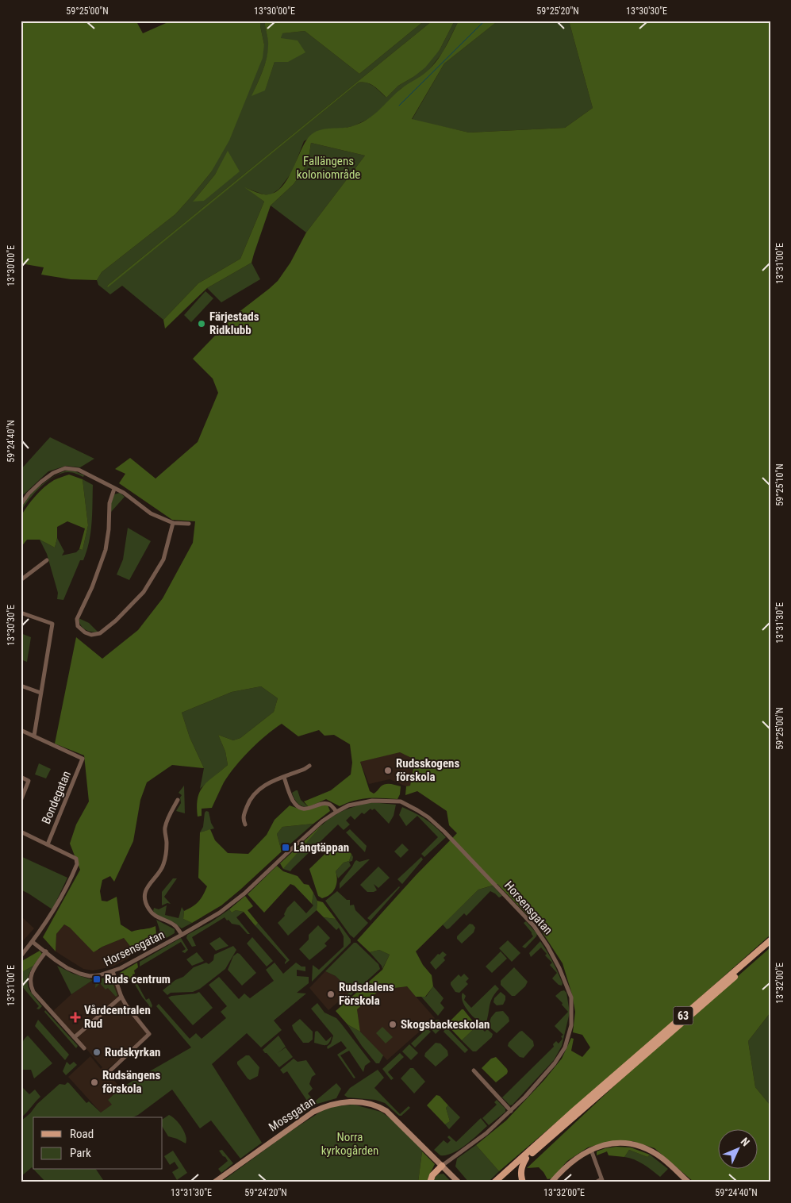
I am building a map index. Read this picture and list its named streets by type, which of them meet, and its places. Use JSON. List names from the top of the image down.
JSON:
{
  "streets": {
    "main road": ["63"],
    "street": ["Bondegatan", "Horsensgatan", "Mossgatan"]
  },
  "crossings": [
    ["Horsensgatan", "Mossgatan"]
  ],
  "parks": ["Fallängens koloniområde", "Norra kyrkogården"],
  "places": {
    "other": [
      "Färjestads Ridklubb",
      "Rudsskogens förskola",
      "Rudsdalens Förskola",
      "Skogsbackeskolan",
      "Rudskyrkan",
      "Rudsängens förskola"
    ],
    "transit": ["Långtäppan", "Ruds centrum"],
    "health": ["Vårdcentralen Rud"]
  },
  "legend": ["Road", "Park"],
  "north": "top right",
  "coordinates": [
    "59°25'00\"N",
    "13°30'00\"E",
    "59°25'20\"N",
    "13°30'30\"E",
    "13°31'00\"E",
    "59°24'40\"N",
    "59°25'10\"N",
    "13°31'30\"E",
    "13°32'00\"E",
    "59°24'20\"N"
  ]
}
